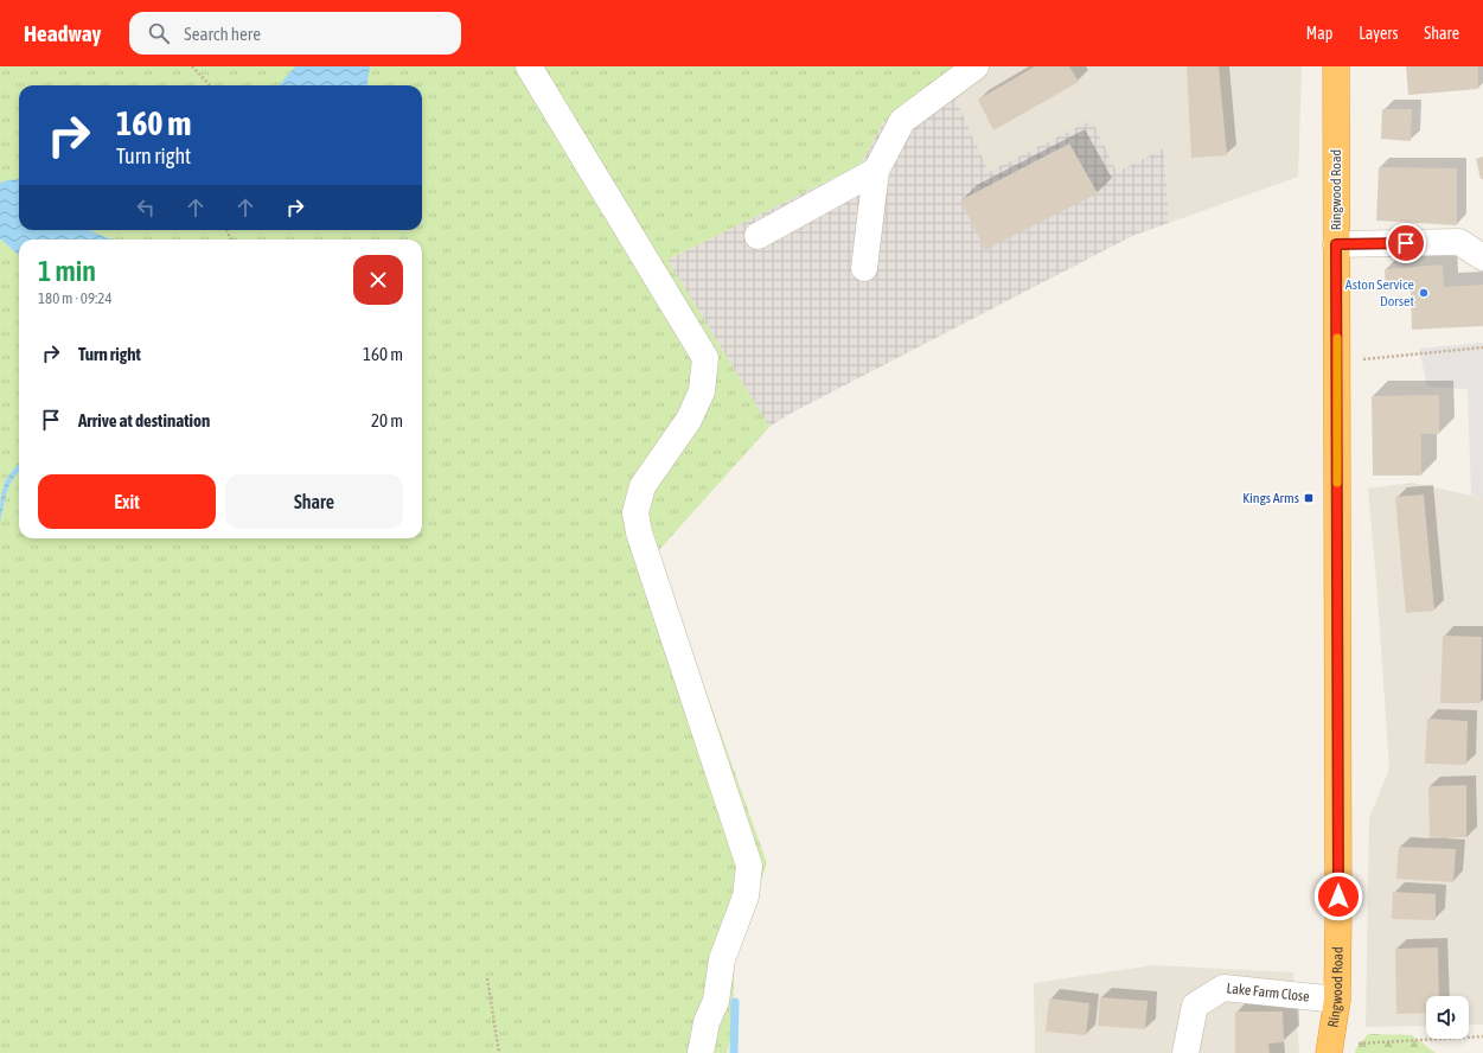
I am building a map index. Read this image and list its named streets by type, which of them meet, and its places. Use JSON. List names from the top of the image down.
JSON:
{
  "streets": {
    "highway": ["Ringwood Road"],
    "street": ["Lake Farm Close"]
  },
  "crossings": [
    ["Ringwood Road", "Lake Farm Close"]
  ],
  "places": {
    "other": ["Aston Service Dorset"],
    "transit": ["Kings Arms"]
  },
  "page": {
    "header": "Headway",
    "search": "Search here",
    "nav": ["Map", "Layers", "Share"],
    "turn": ["160 m", "Turn right"],
    "heading": ["1 min", "180 m · 09:24"],
    "list": [
      {
        "name": "Turn right",
        "value": "160 m"
      },
      {
        "name": "Arrive at destination",
        "value": "20 m"
      }
    ],
    "buttons": ["Exit", "Share"]
  }
}
